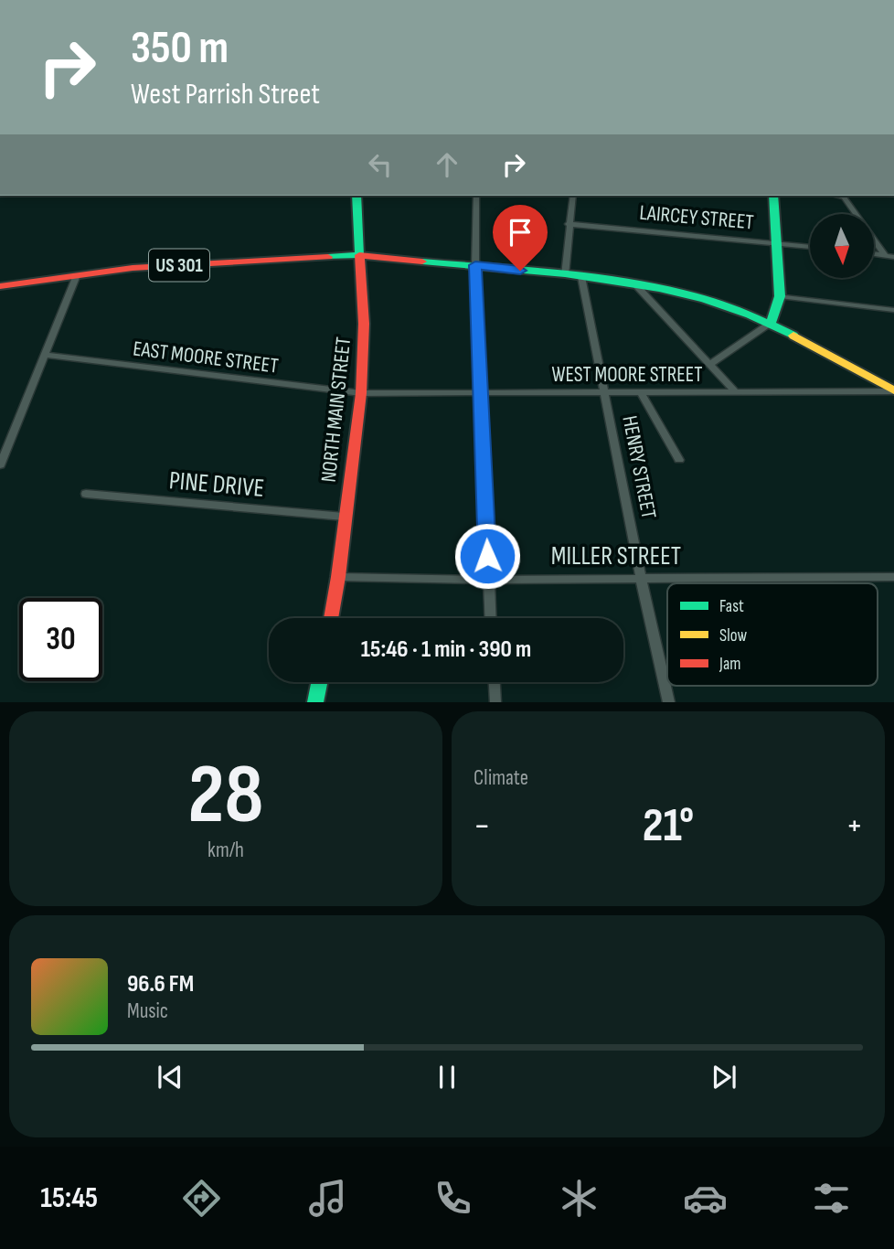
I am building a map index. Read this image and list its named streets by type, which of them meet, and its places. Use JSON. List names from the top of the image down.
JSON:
{
  "streets": {
    "street": [
      "LAIRCEY STREET",
      "US 301",
      "EAST MOORE STREET",
      "WEST MOORE STREET",
      "NORTH MAIN STREET",
      "HENRY STREET",
      "PINE DRIVE",
      "MILLER STREET"
    ]
  },
  "crossings": [
    ["US 301", "NORTH MAIN STREET"],
    ["EAST MOORE STREET", "WEST MOORE STREET"],
    ["EAST MOORE STREET", "NORTH MAIN STREET"],
    ["WEST MOORE STREET", "NORTH MAIN STREET"],
    ["WEST MOORE STREET", "HENRY STREET"],
    ["NORTH MAIN STREET", "PINE DRIVE"],
    ["NORTH MAIN STREET", "MILLER STREET"],
    ["HENRY STREET", "MILLER STREET"]
  ],
  "legend": ["Fast", "Slow", "Jam"],
  "north": "bottom",
  "page": {
    "turn": ["350 m", "West Parrish Street"],
    "limit": "30",
    "trip": "15:46 · 1 min · 390 m",
    "tile": [
      ["28", "km/h"],
      "Climate"
    ],
    "heat": ["−", "21°", "+"],
    "song": ["96.6 FM", "Music"],
    "tabs": "15:45"
  }
}
